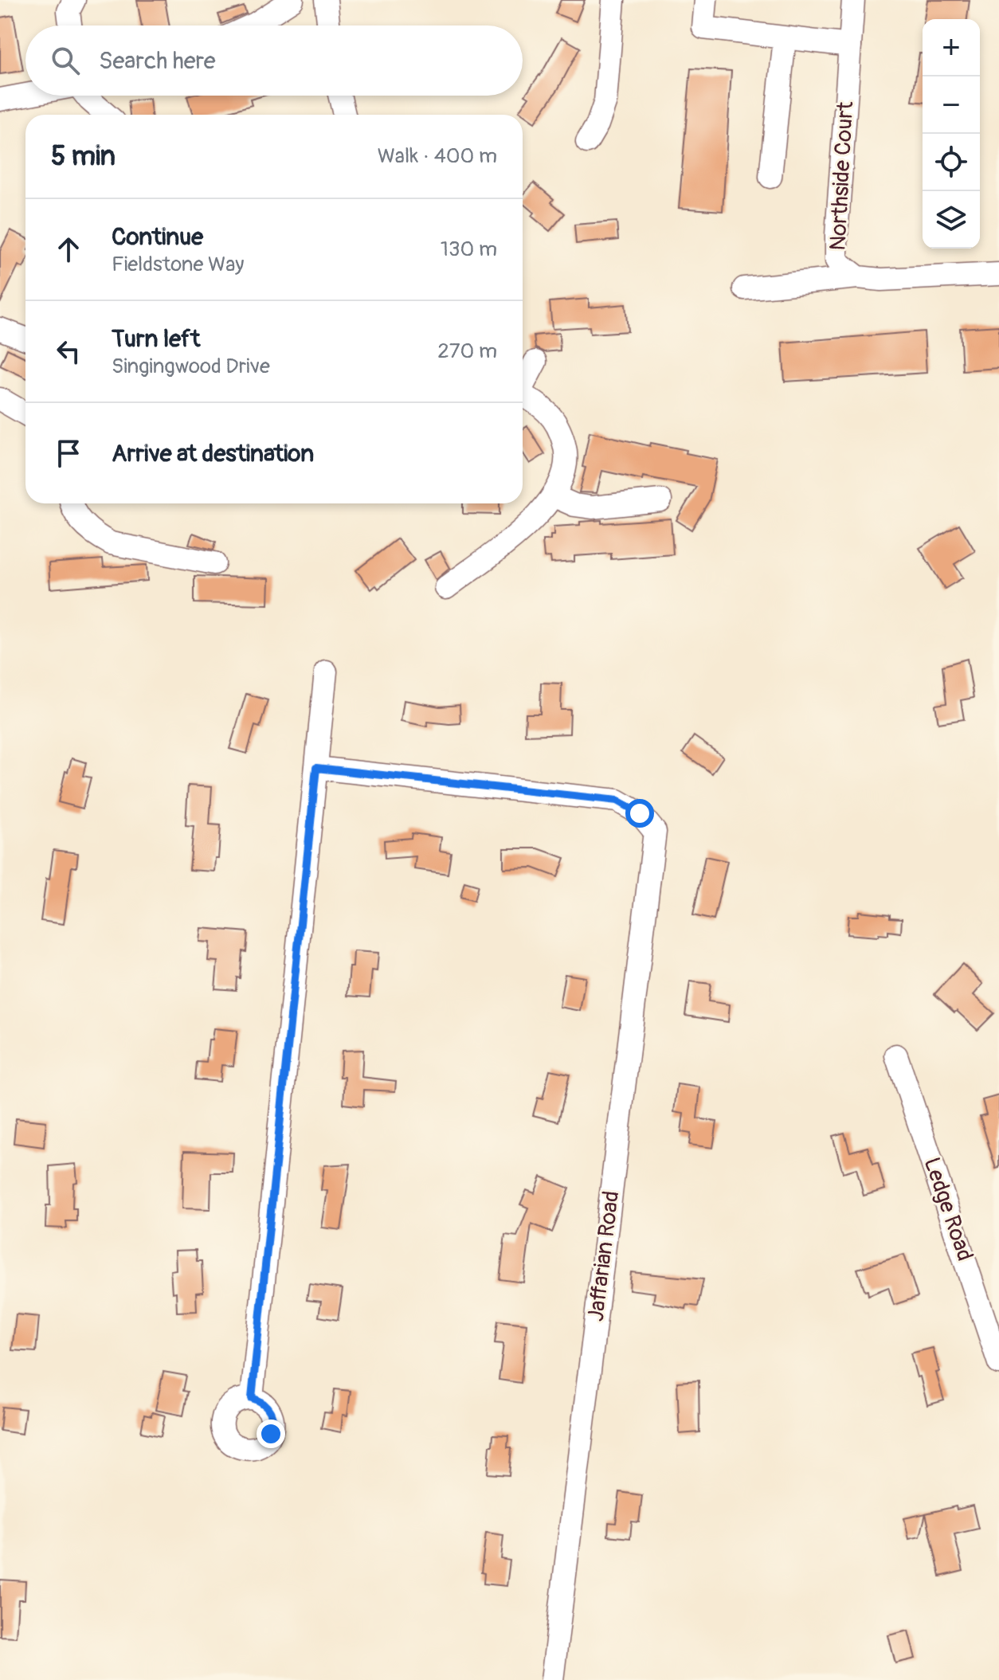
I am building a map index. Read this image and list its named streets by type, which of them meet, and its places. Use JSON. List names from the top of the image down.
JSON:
{
  "streets": {
    "street": ["Northside Court", "Ledge Road", "Jaffarian Road"]
  },
  "page": {
    "map_buttons": ["+", "−"],
    "search": "Search here",
    "heading": ["5 min", "Walk · 400 m"],
    "list": [
      ["Continue", "Fieldstone Way", "130 m"],
      ["Turn left", "Singingwood Drive", "270 m"],
      "Arrive at destination"
    ]
  }
}
